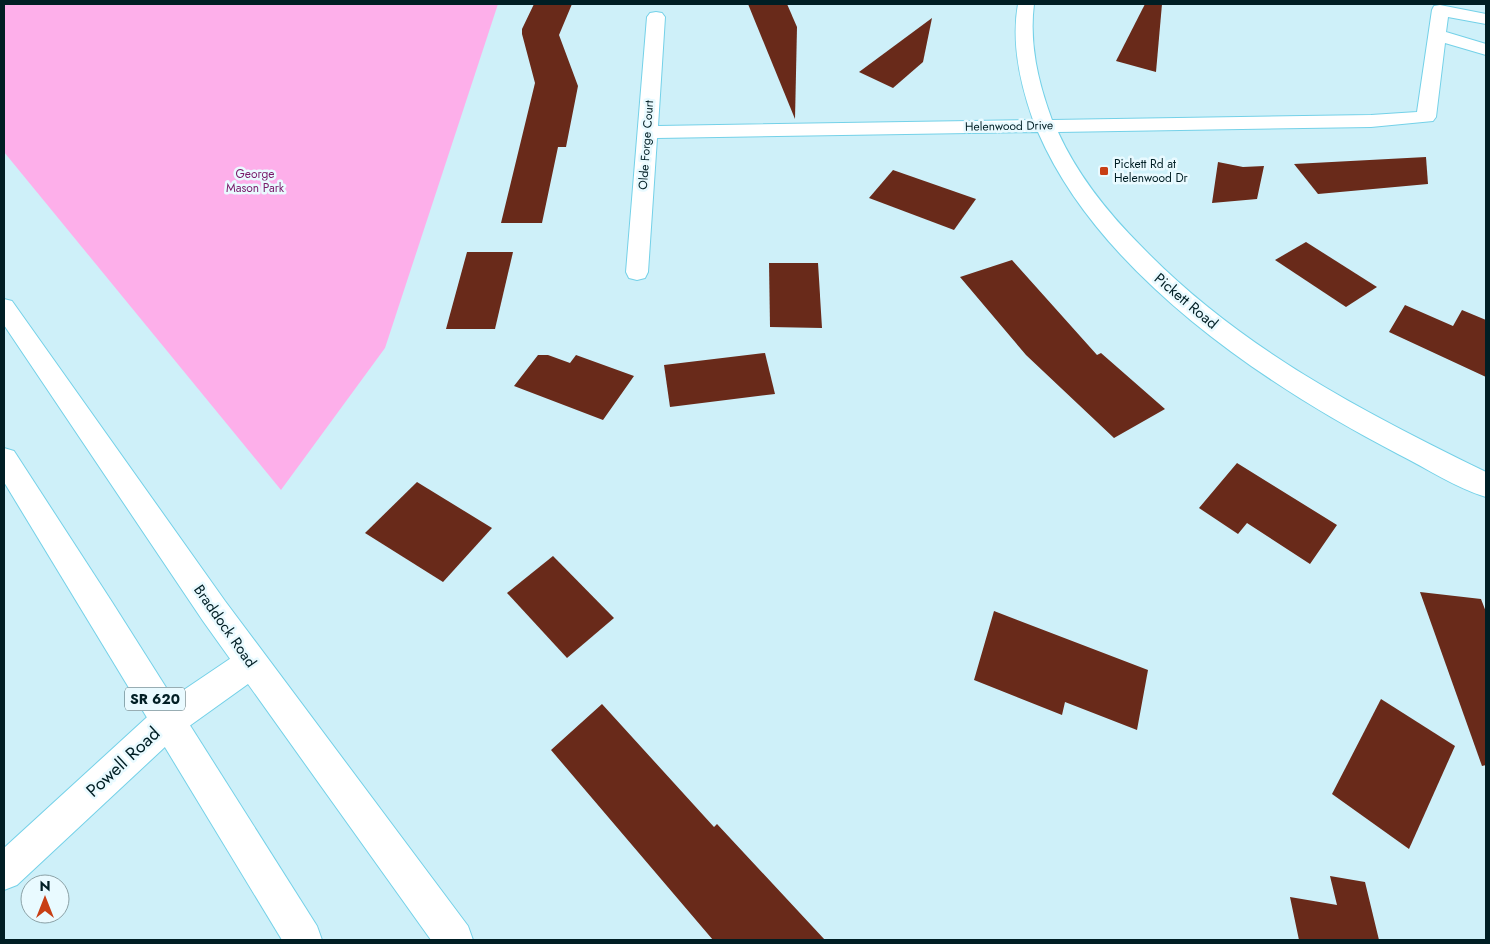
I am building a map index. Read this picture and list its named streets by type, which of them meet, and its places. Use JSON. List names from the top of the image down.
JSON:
{
  "streets": {
    "street": [
      "Helenwood Drive",
      "Olde Forge Court",
      "Pickett Road",
      "Braddock Road",
      "SR 620",
      "Powell Road"
    ]
  },
  "crossings": [
    ["Helenwood Drive", "Olde Forge Court"],
    ["Helenwood Drive", "Pickett Road"],
    ["Braddock Road", "Powell Road"],
    ["SR 620", "Powell Road"]
  ],
  "parks": ["George Mason Park"],
  "places": {
    "transit": ["Pickett Rd at Helenwood Dr"]
  },
  "north": "top"
}
